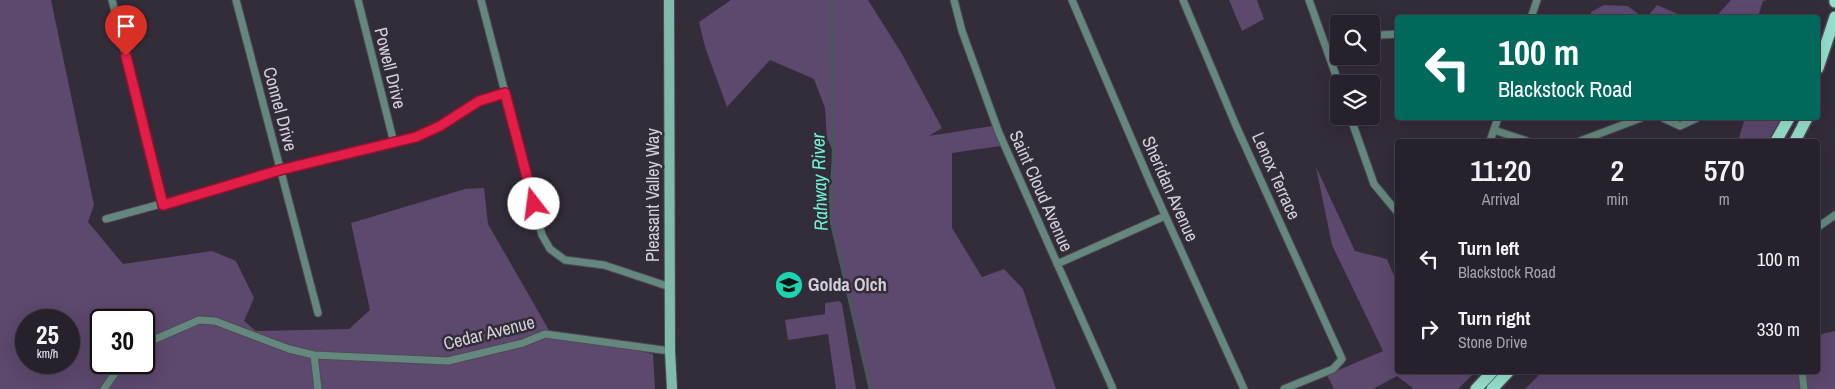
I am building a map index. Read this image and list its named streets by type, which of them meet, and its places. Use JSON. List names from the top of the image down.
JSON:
{
  "streets": {
    "main road": ["Pleasant Valley Way"],
    "street": [
      "Powell Drive",
      "Connel Drive",
      "Lenox Terrace",
      "Sheridan Avenue",
      "Saint Cloud Avenue",
      "Cedar Avenue"
    ]
  },
  "crossings": [
    ["Pleasant Valley Way", "Cedar Avenue"]
  ],
  "water": ["Rahway River"],
  "places": {
    "school or university": ["Golda Olch"]
  },
  "page": {
    "turn": ["100 m", "Blackstock Road"],
    "eta": [
      "11:20",
      "Arrival",
      "2",
      "min",
      "570",
      "m"
    ],
    "list": [
      {
        "name": "Turn left",
        "note": "Blackstock Road",
        "value": "100 m"
      },
      {
        "name": "Turn right",
        "note": "Stone Drive",
        "value": "330 m"
      }
    ],
    "speed": "25 km/h",
    "limit": "30"
  }
}
